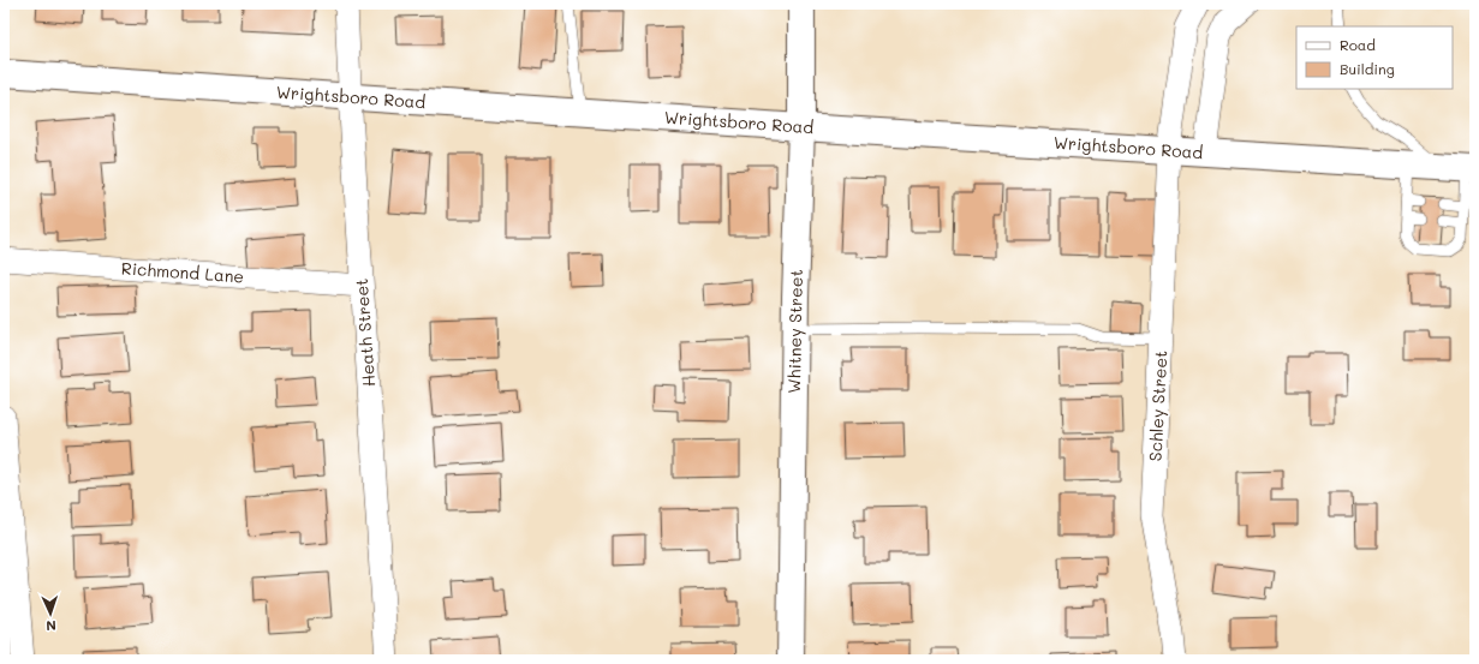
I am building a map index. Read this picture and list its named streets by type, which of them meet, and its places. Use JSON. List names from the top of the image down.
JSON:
{
  "streets": {
    "main road": ["Wrightsboro Road", "Whitney Street"],
    "street": ["Richmond Lane", "Heath Street", "Schley Street"]
  },
  "crossings": [
    ["Wrightsboro Road", "Whitney Street"],
    ["Wrightsboro Road", "Heath Street"],
    ["Wrightsboro Road", "Schley Street"],
    ["Richmond Lane", "Heath Street"]
  ],
  "legend": ["Road", "Building"],
  "north": "bottom"
}
